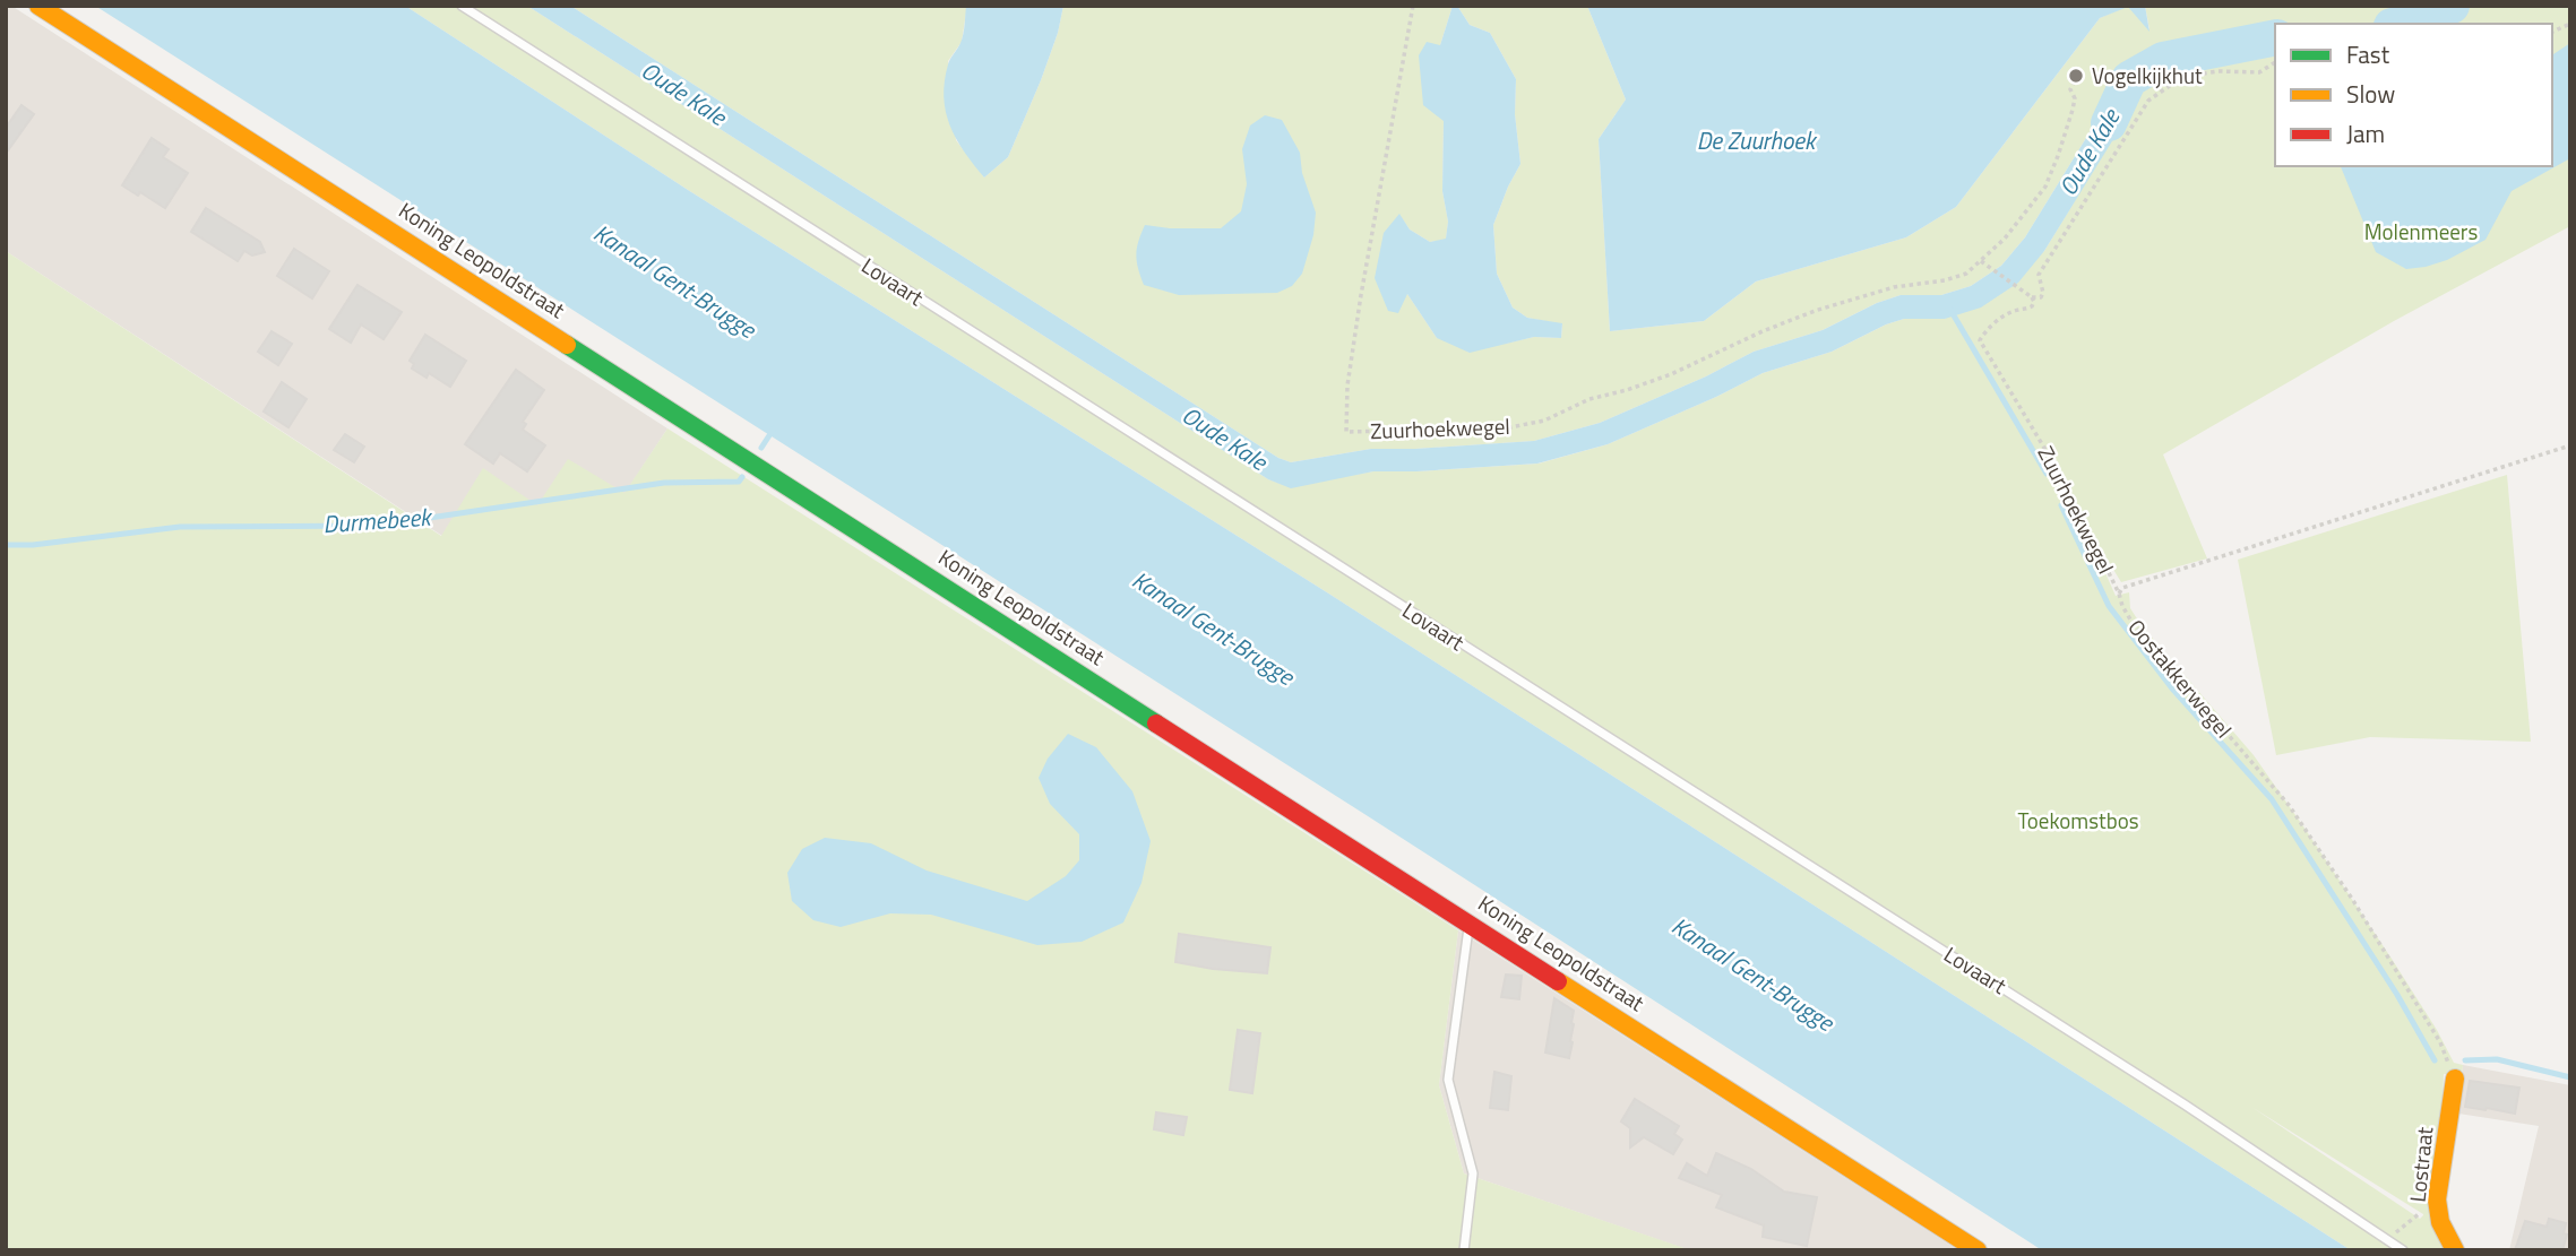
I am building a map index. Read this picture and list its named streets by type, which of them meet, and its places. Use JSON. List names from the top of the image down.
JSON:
{
  "streets": {
    "street": ["Koning Leopoldstraat", "Lostraat"],
    "lane": ["Lovaart"],
    "path": ["Zuurhoekwegel", "Oostakkerwegel"]
  },
  "crossings": [
    ["Zuurhoekwegel", "Oostakkerwegel"],
    ["Oostakkerwegel", "Lostraat"]
  ],
  "water": [
    "Oude Kale",
    "De Zuurhoek",
    "Kanaal Gent-Brugge",
    "Durmebeek"
  ],
  "parks": ["Molenmeers", "Toekomstbos"],
  "places": ["Vogelkijkhut"],
  "legend": ["Fast", "Slow", "Jam"]
}
